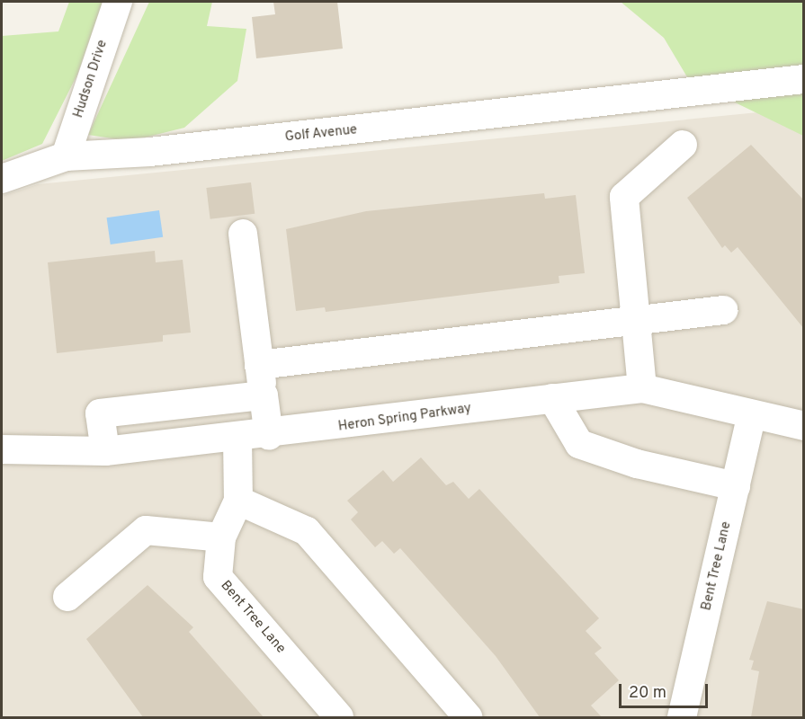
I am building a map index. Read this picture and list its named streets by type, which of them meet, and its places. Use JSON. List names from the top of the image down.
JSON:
{
  "streets": {
    "street": [
      "Hudson Drive",
      "Golf Avenue",
      "Heron Spring Parkway",
      "Bent Tree Lane"
    ]
  },
  "crossings": [
    ["Hudson Drive", "Golf Avenue"],
    ["Heron Spring Parkway", "Bent Tree Lane"]
  ],
  "scale_bar": "20 m"
}
